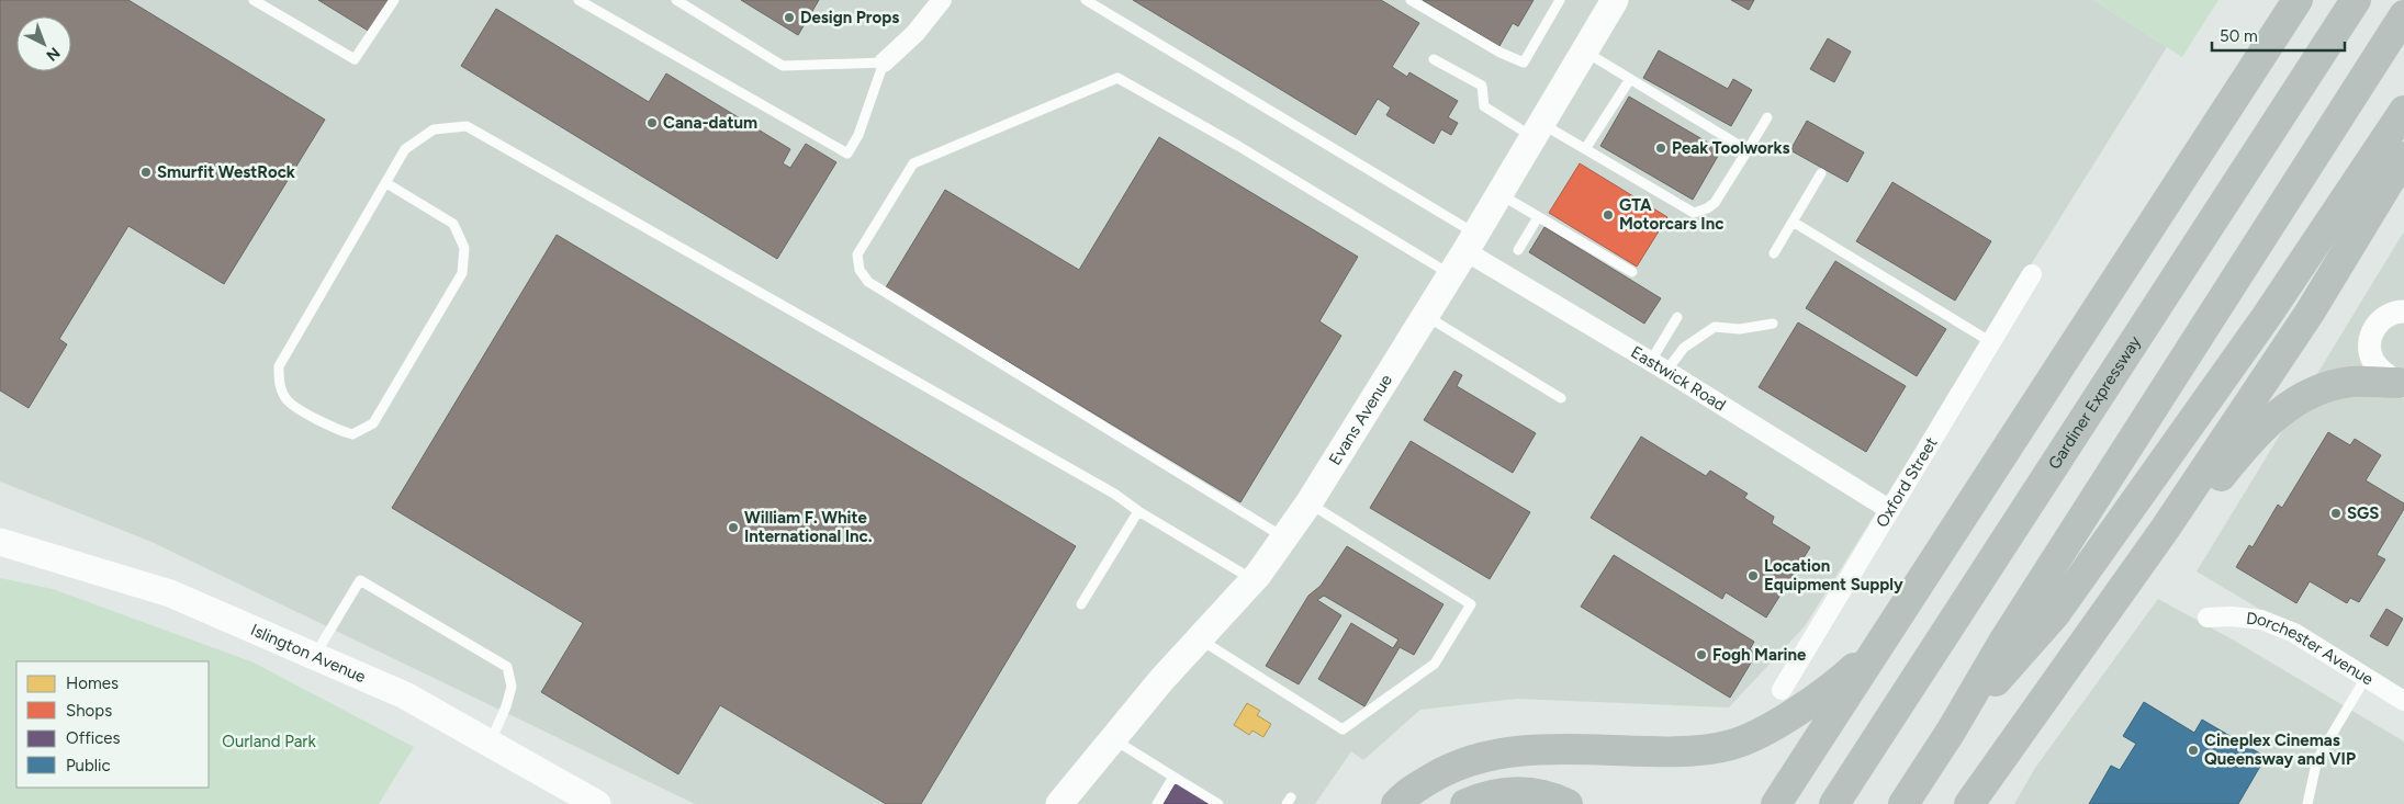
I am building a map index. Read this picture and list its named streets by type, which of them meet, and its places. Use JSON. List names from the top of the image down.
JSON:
{
  "streets": {
    "highway": ["Gardiner Expressway"],
    "main road": ["Evans Avenue", "Islington Avenue"],
    "street": ["Eastwick Road", "Oxford Street", "Dorchester Avenue"]
  },
  "crossings": [
    ["Eastwick Road", "Evans Avenue"],
    ["Eastwick Road", "Oxford Street"]
  ],
  "parks": ["Ourland Park"],
  "places": [
    "Design Props",
    "Cana-datum",
    "Peak Toolworks",
    "Smurfit WestRock",
    "GTA Motorcars Inc",
    "SGS",
    "William F. White International Inc.",
    "Location Equipment Supply",
    "Fogh Marine",
    "Cineplex Cinemas Queensway and VIP"
  ],
  "legend": [
    "Homes",
    "Shops",
    "Offices",
    "Public"
  ],
  "scale_bar": "50 m",
  "north": "bottom right"
}
